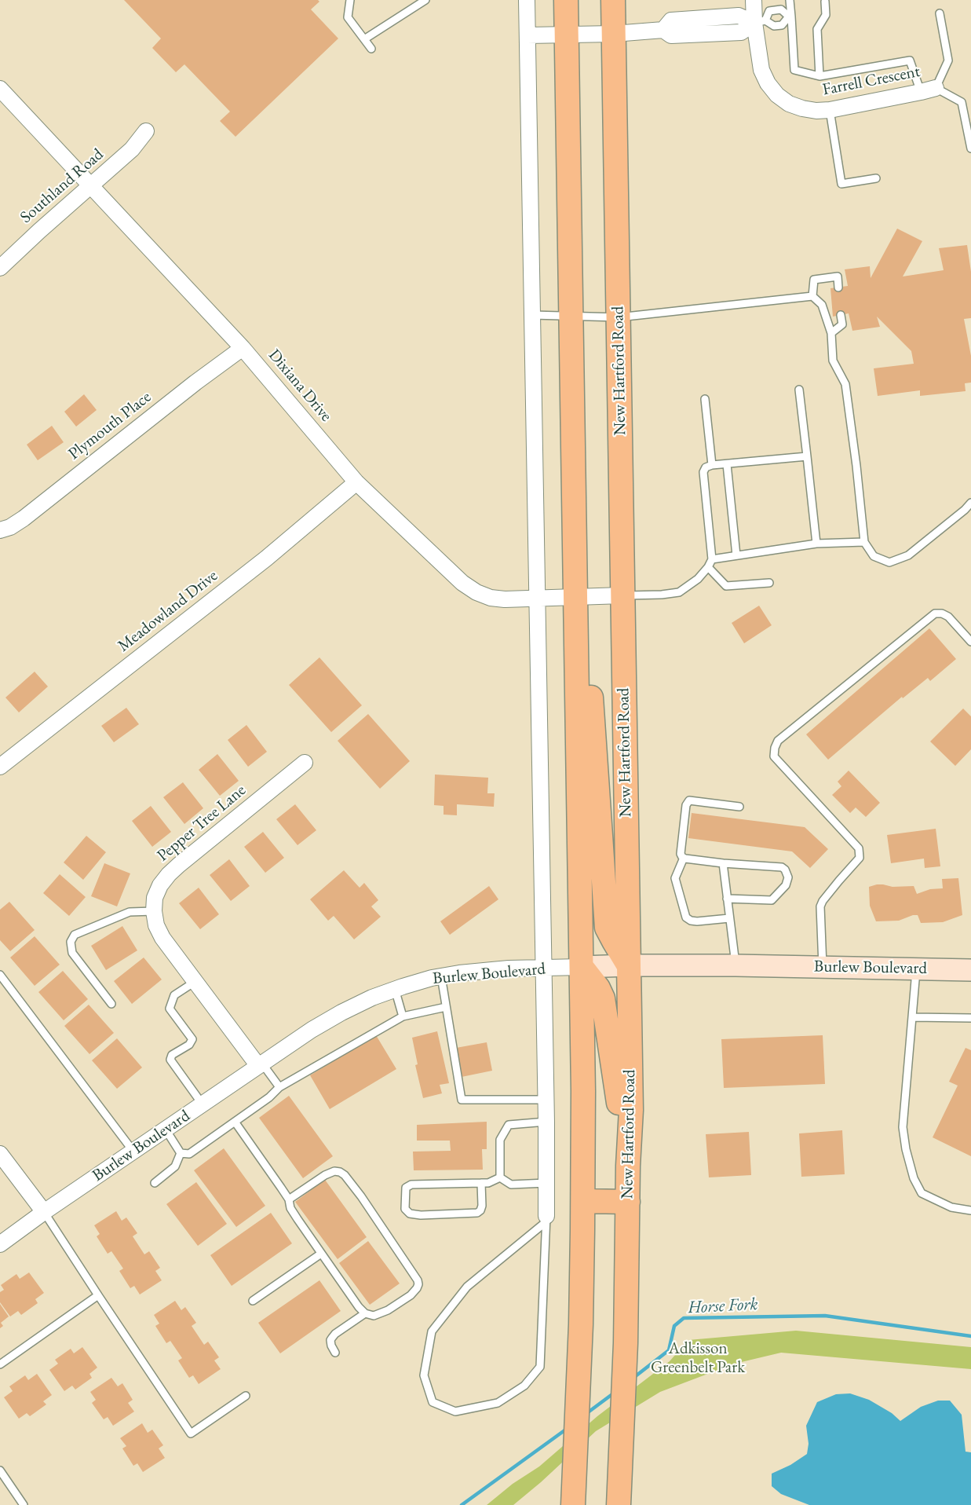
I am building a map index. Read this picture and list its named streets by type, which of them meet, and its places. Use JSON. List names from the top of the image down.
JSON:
{
  "streets": {
    "main road": ["New Hartford Road"],
    "street": [
      "Farrell Crescent",
      "Southland Road",
      "Dixiana Drive",
      "Plymouth Place",
      "Meadowland Drive",
      "Pepper Tree Lane",
      "Burlew Boulevard"
    ]
  },
  "crossings": [
    ["Southland Road", "Dixiana Drive"],
    ["New Hartford Road", "Dixiana Drive"],
    ["New Hartford Road", "Burlew Boulevard"],
    ["Dixiana Drive", "Plymouth Place"],
    ["Dixiana Drive", "Meadowland Drive"],
    ["Pepper Tree Lane", "Burlew Boulevard"]
  ],
  "water": ["Horse Fork"],
  "parks": ["Adkisson Greenbelt Park"]
}
